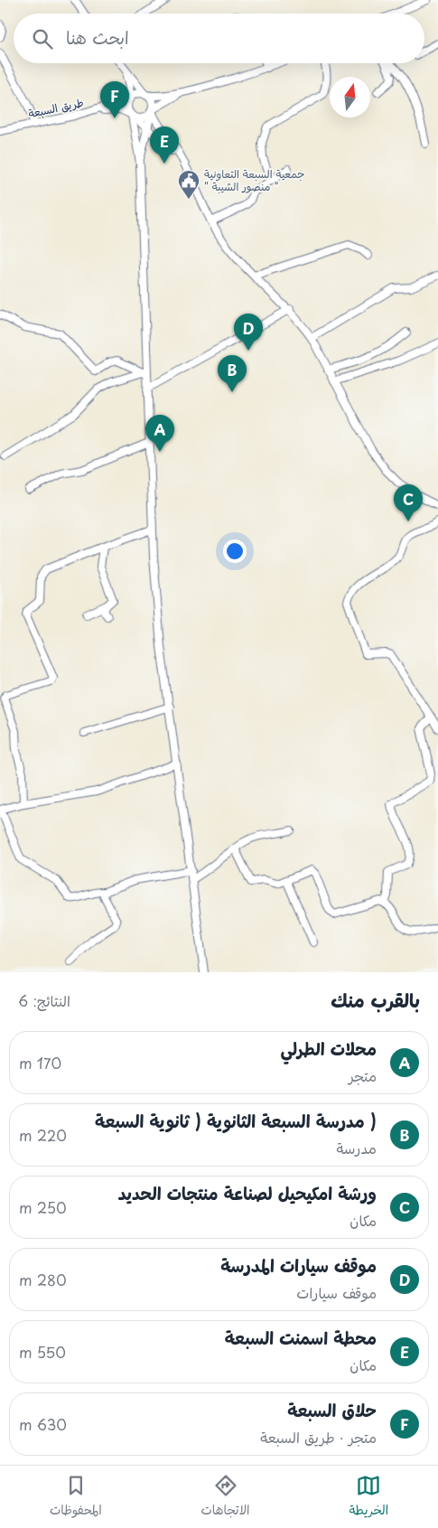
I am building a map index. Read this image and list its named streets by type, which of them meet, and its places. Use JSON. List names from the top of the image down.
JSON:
{
  "streets": {
    "street": ["طريق السبعة"]
  },
  "places": {
    "public building": ["جمعية السبعة التعاونية \" منصور الشيبة \""]
  },
  "north": "top",
  "page": {
    "search": "ابحث هنا",
    "pins": [
      "F",
      "E",
      "D",
      "B",
      "A",
      "C"
    ],
    "heading": ["بالقرب منك", "النتائج: 6"],
    "list": [
      {
        "mark": "A",
        "name": "محلات الطرلي",
        "note": "متجر",
        "value": "170 m"
      },
      {
        "mark": "B",
        "name": "( مدرسة السبعة الثانوية ( ثانوية السبعة",
        "note": "مدرسة",
        "value": "220 m"
      },
      {
        "mark": "C",
        "name": "ورشة امكيحيل لصناعة منتجات الحديد",
        "note": "مكان",
        "value": "250 m"
      },
      {
        "mark": "D",
        "name": "موقف سيارات المدرسة",
        "note": "موقف سيارات",
        "value": "280 m"
      },
      {
        "mark": "E",
        "name": "محطة اسمنت السبعة",
        "note": "مكان",
        "value": "550 m"
      },
      {
        "mark": "F",
        "name": "حلاق السبعة",
        "note": "متجر · طريق السبعة",
        "value": "630 m"
      }
    ],
    "nav": ["الخريطة", "الاتجاهات", "المحفوظات"]
  }
}
